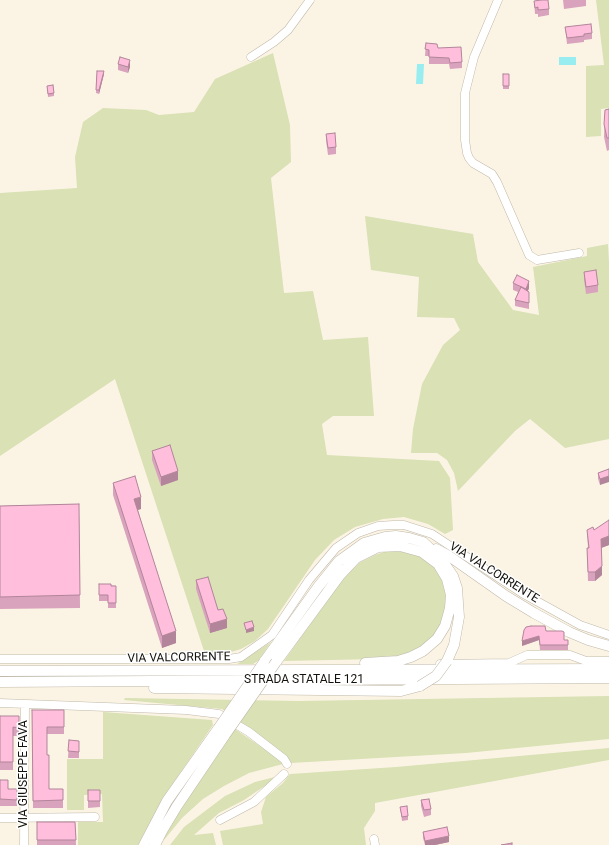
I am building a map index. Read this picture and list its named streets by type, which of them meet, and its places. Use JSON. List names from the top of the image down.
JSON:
{
  "streets": {
    "main road": ["STRADA STATALE 121"],
    "street": ["VIA VALCORRENTE", "VIA GIUSEPPE FAVA"]
  }
}
